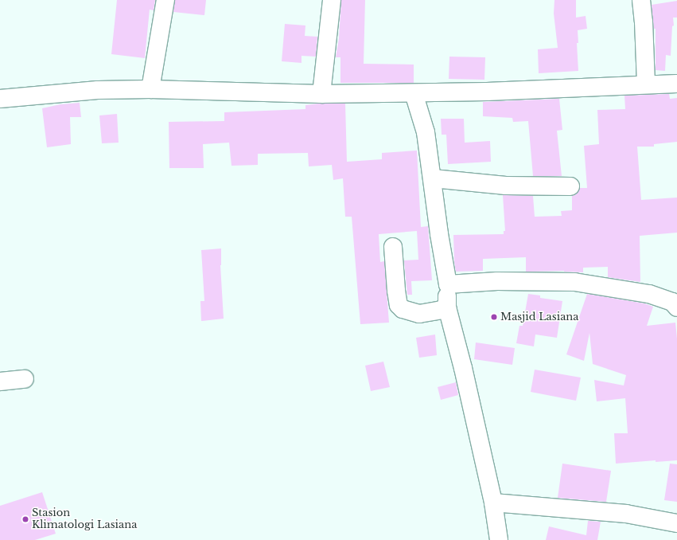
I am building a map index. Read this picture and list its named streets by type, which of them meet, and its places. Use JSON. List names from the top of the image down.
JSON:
{
  "places": ["Masjid Lasiana", "Stasion Klimatologi Lasiana"]
}
